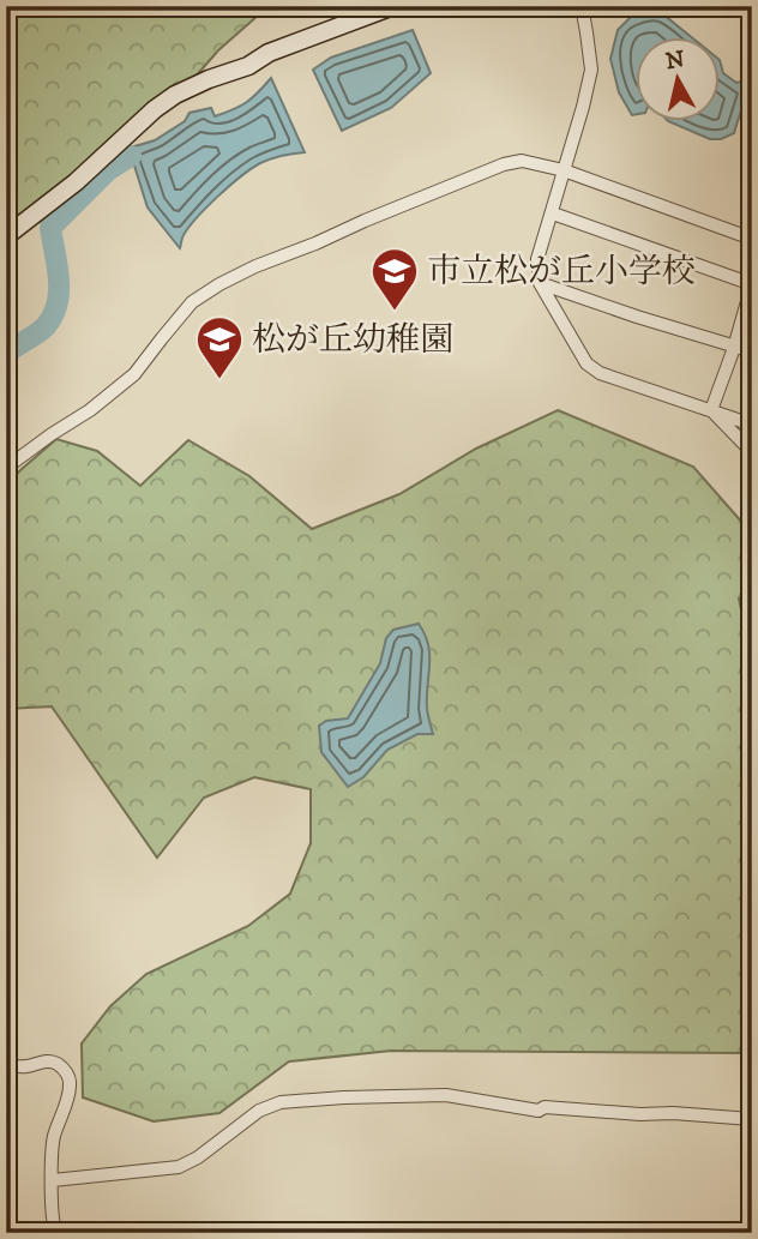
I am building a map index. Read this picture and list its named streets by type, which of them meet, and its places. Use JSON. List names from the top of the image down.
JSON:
{
  "places": {
    "school or university": ["市立松が丘小学校", "松が丘幼稚園"]
  },
  "north": "top"
}
